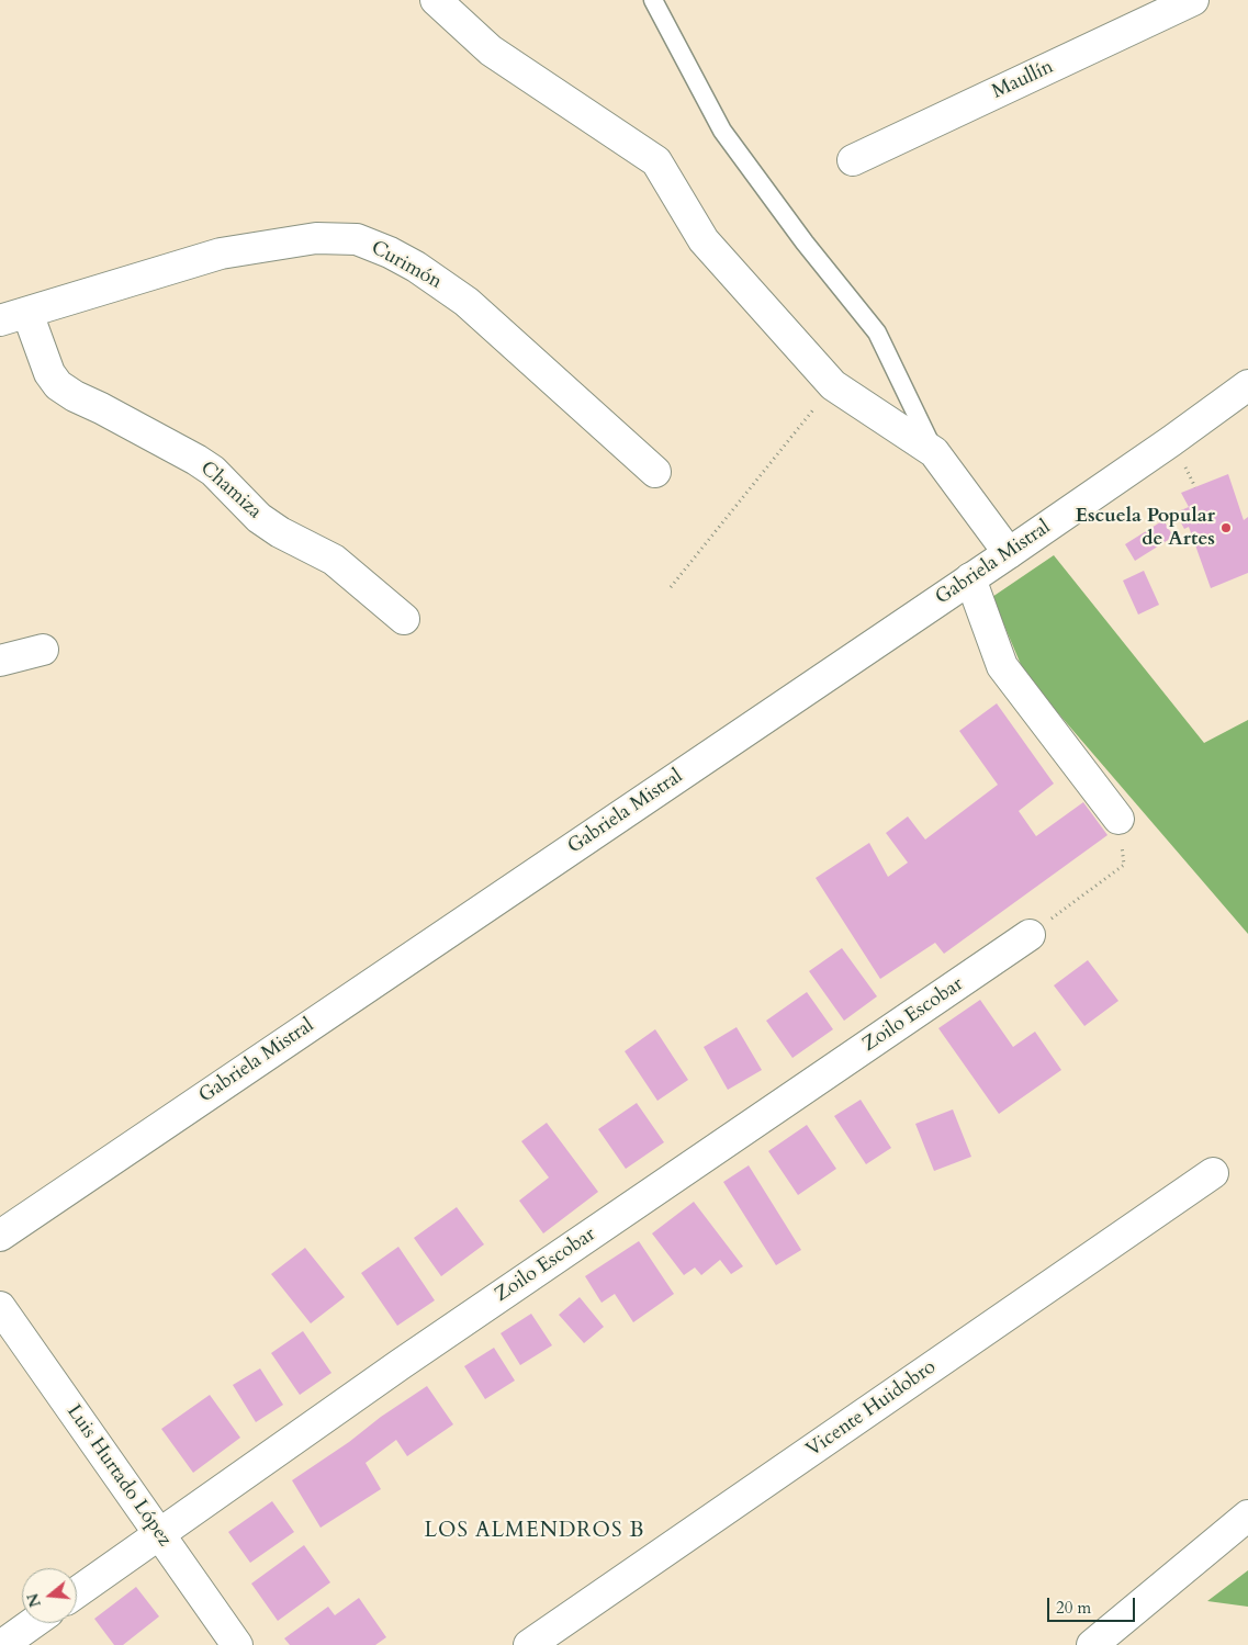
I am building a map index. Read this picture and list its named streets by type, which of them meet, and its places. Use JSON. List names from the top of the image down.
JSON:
{
  "streets": {
    "street": [
      "Maullín",
      "Curimón",
      "Chamiza",
      "Gabriela Mistral",
      "Zoilo Escobar",
      "Vicente Huidobro",
      "Luis Hurtado López"
    ]
  },
  "crossings": [
    ["Curimón", "Chamiza"],
    ["Zoilo Escobar", "Luis Hurtado López"]
  ],
  "districts": ["LOS ALMENDROS B"],
  "places": ["Escuela Popular de Artes"],
  "scale_bar": "20 m",
  "north": "left"
}
